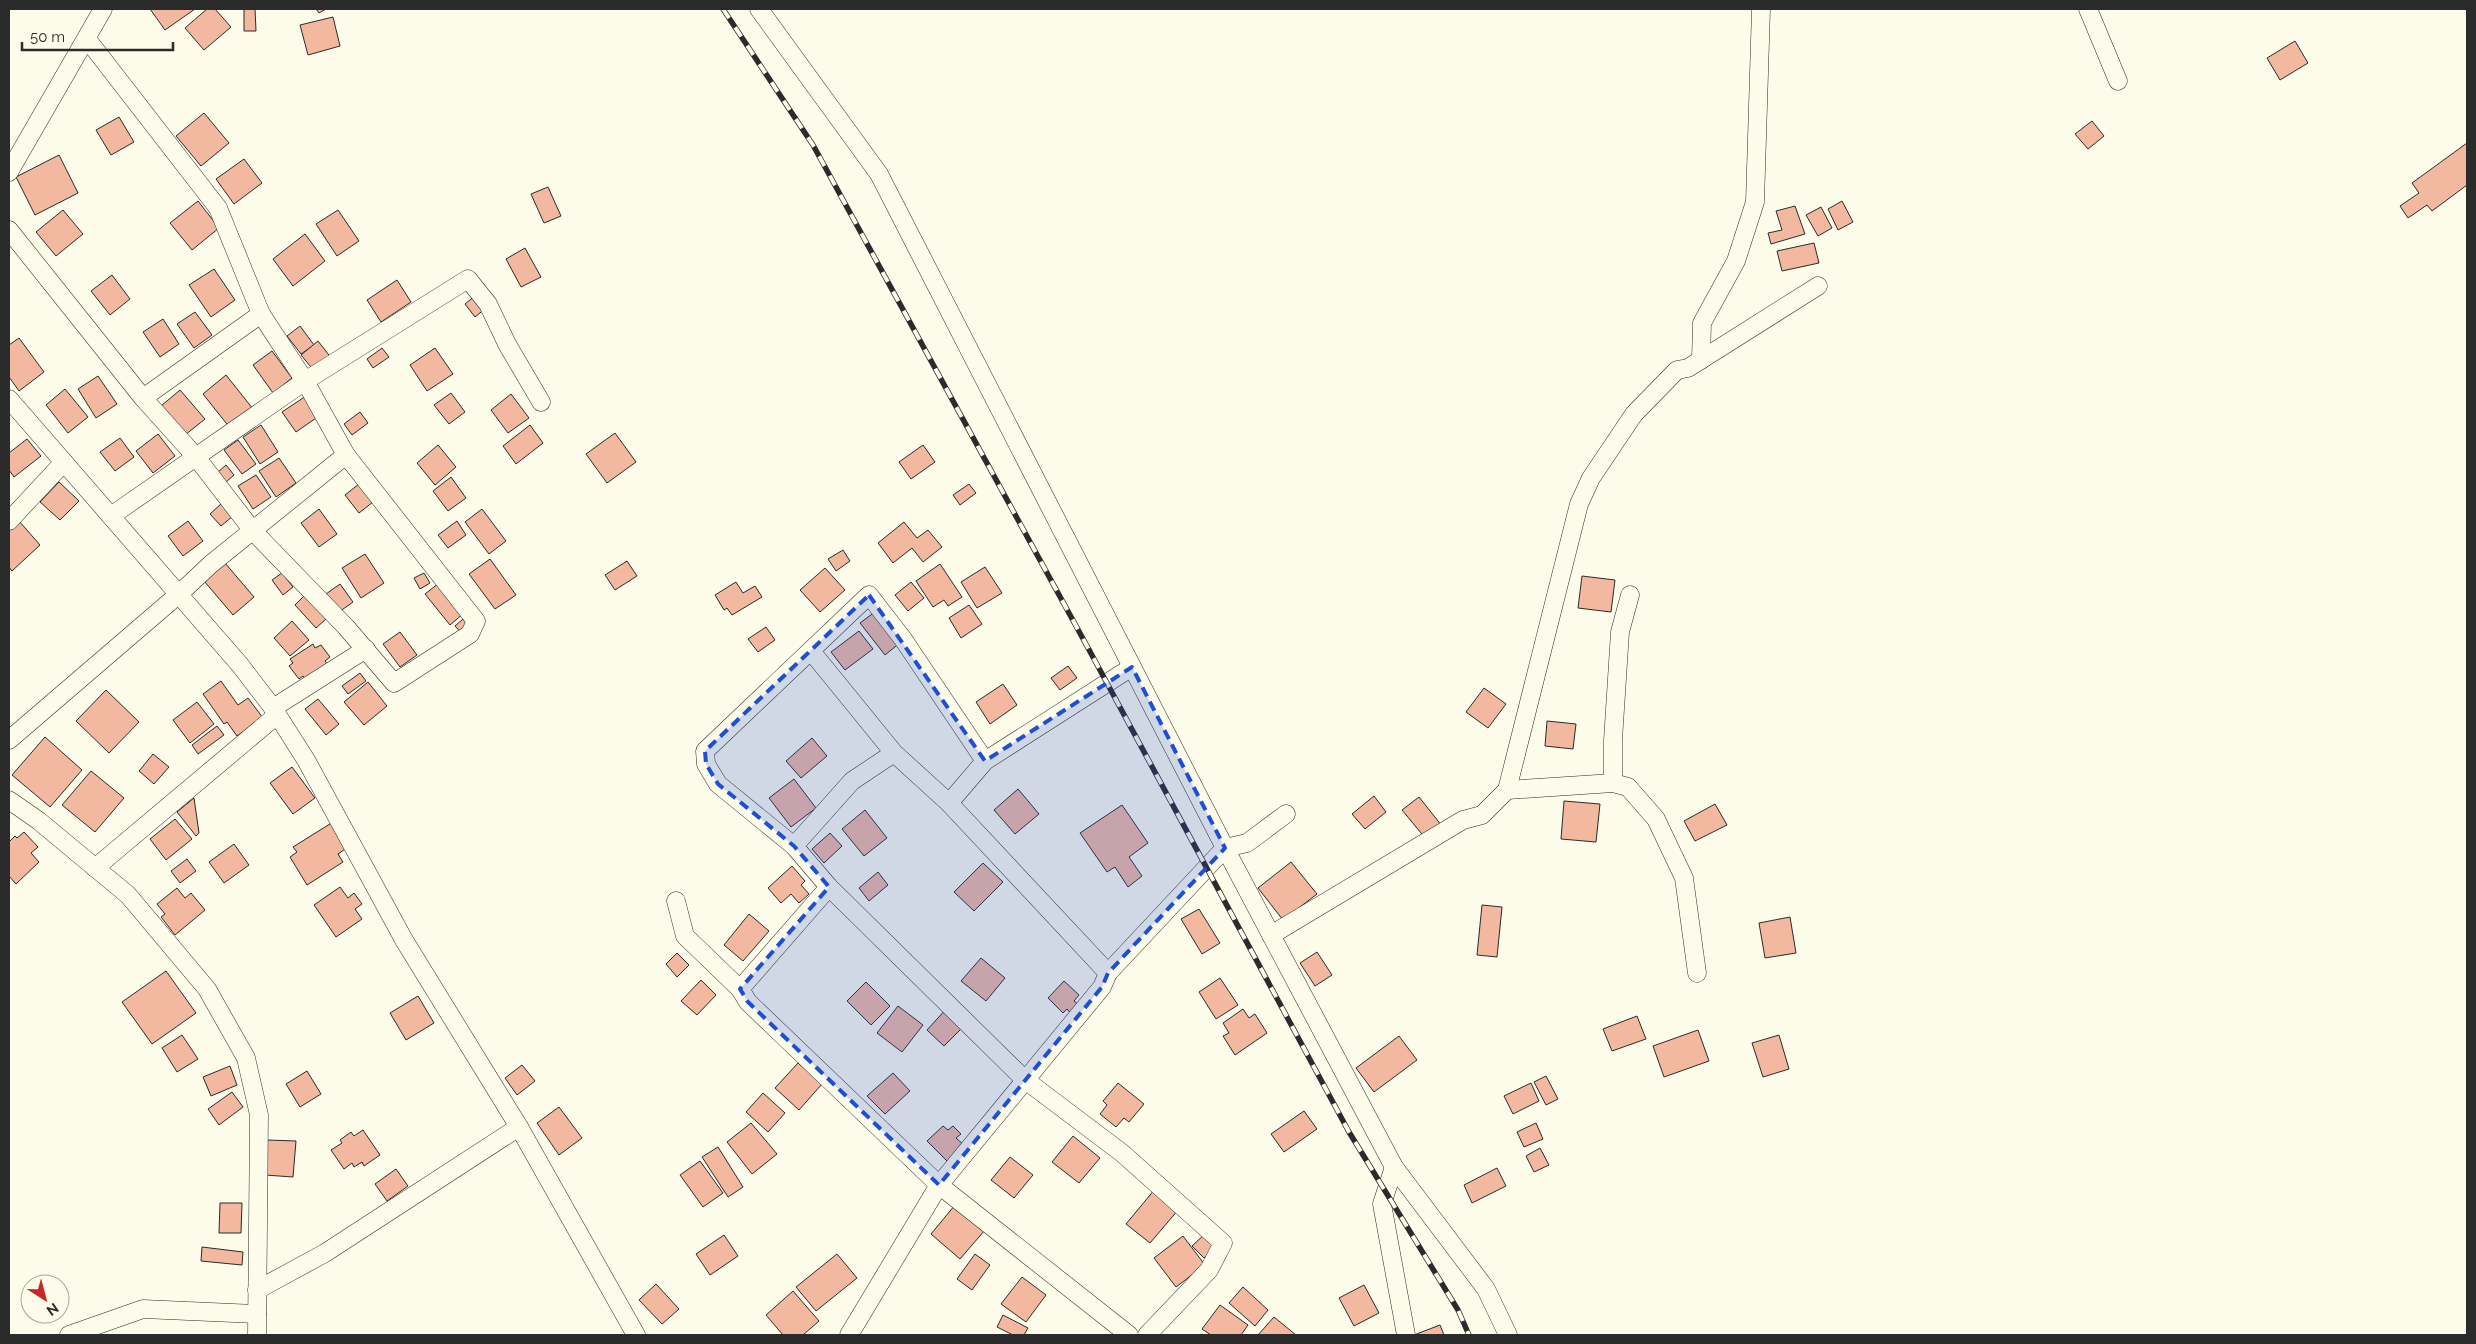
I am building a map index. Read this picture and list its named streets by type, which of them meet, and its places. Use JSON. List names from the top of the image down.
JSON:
{
  "scale_bar": "50 m",
  "north": "bottom right"
}
